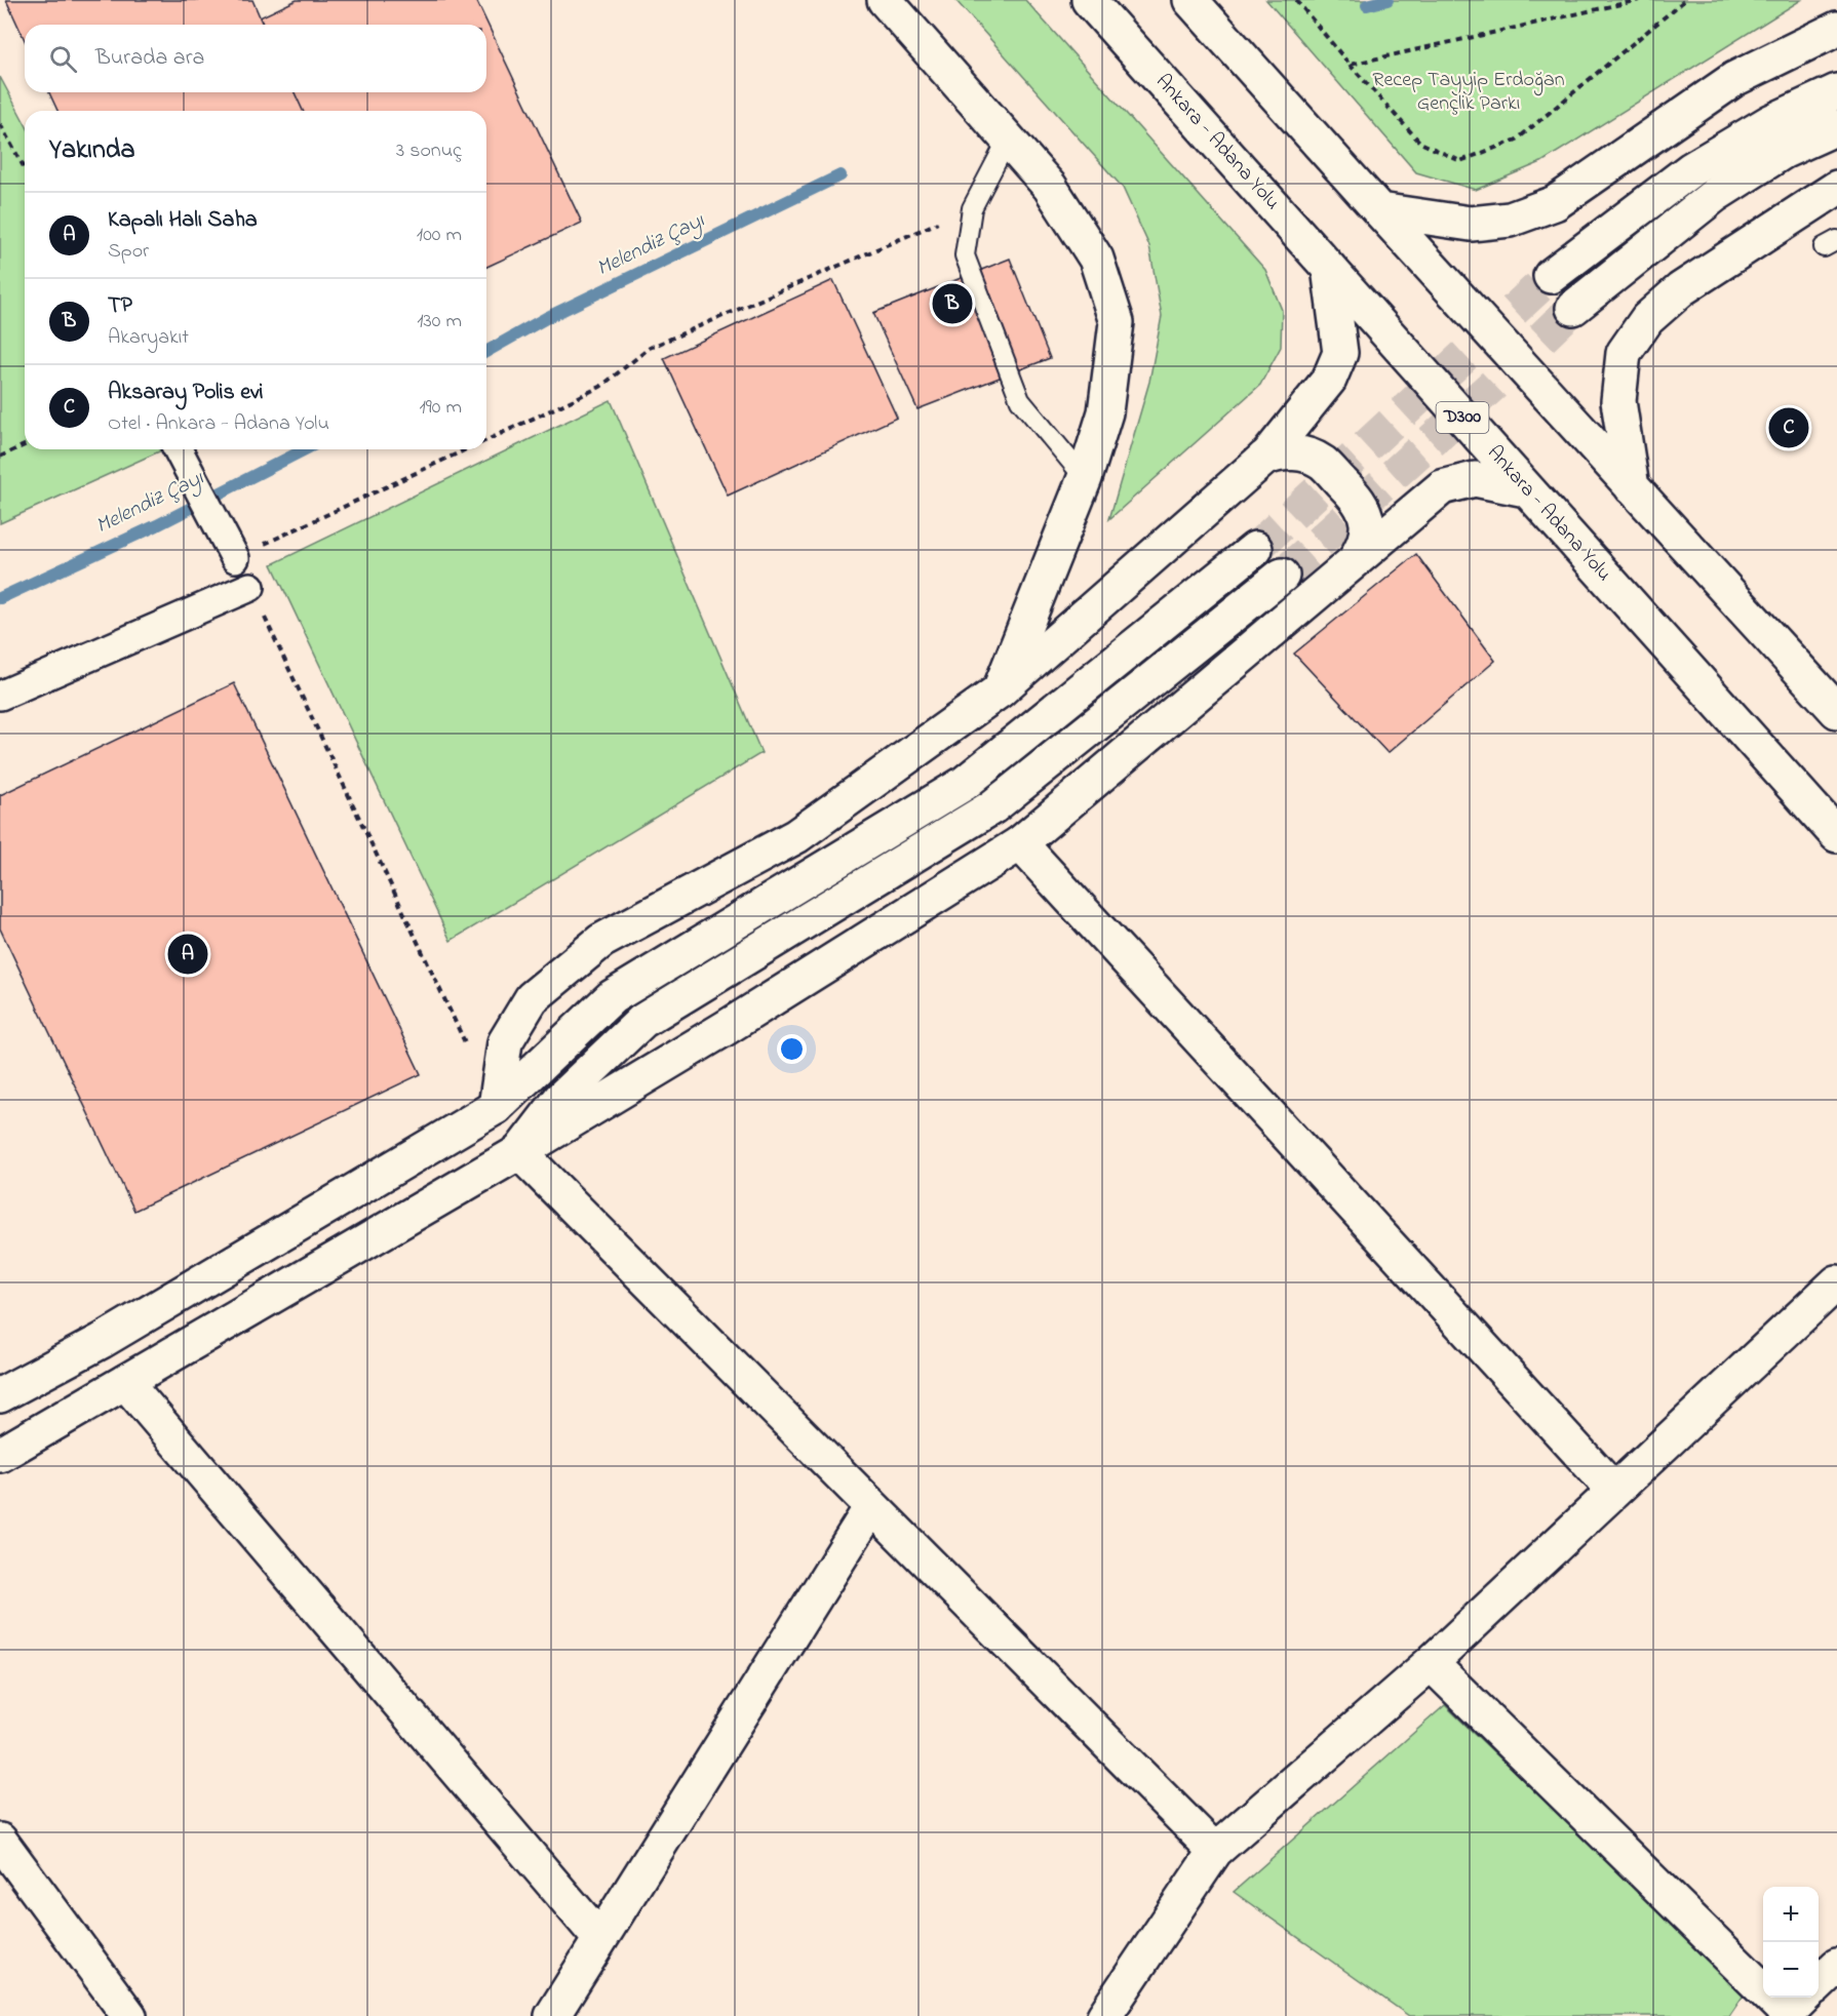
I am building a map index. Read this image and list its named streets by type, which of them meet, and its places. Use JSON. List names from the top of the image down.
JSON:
{
  "streets": {
    "main road": ["Ankara - Adana Yolu", "D300"]
  },
  "water": ["Melendiz Çayı"],
  "parks": ["Recep Tayyip Erdoğan Gençlik Parkı"],
  "page": {
    "search": "Burada ara",
    "heading": ["Yakında", "3 sonuç"],
    "list": [
      {
        "mark": "A",
        "name": "Kapalı Halı Saha",
        "note": "Spor",
        "value": "100 m"
      },
      {
        "mark": "B",
        "name": "TP",
        "note": "Akaryakıt",
        "value": "130 m"
      },
      {
        "mark": "C",
        "name": "Aksaray Polis evi",
        "note": "Otel · Ankara - Adana Yolu",
        "value": "190 m"
      }
    ],
    "pins": ["B", "C", "A"],
    "map_buttons": ["+", "−"]
  }
}
